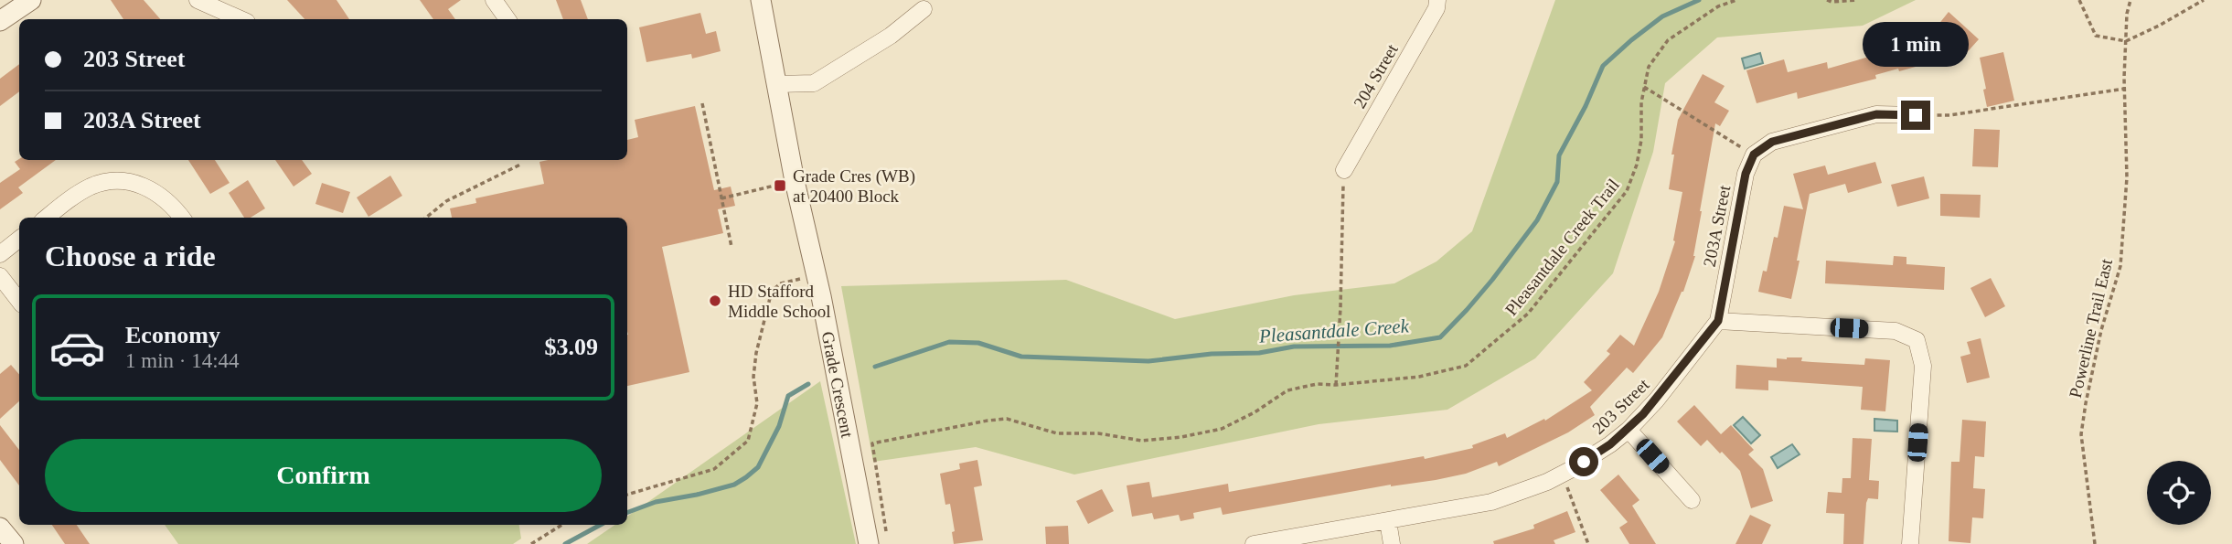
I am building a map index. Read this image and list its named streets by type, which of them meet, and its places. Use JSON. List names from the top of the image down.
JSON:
{
  "streets": {
    "street": [
      "204 Street",
      "203A Street",
      "Grade Crescent",
      "203 Street"
    ],
    "path": ["Pleasantdale Creek Trail", "Powerline Trail East"]
  },
  "crossings": [
    ["203A Street", "203 Street"]
  ],
  "water": ["Pleasantdale Creek"],
  "places": {
    "transit": ["Grade Cres (WB) at 20400 Block"],
    "other": ["HD Stafford Middle School"]
  },
  "page": {
    "banner": ["203 Street", "203A Street"],
    "bubble": "1 min",
    "heading": "Choose a ride",
    "list": [
      {
        "name": "Economy",
        "note": "1 min · 14:44",
        "value": "$3.09"
      }
    ],
    "buttons": "Confirm"
  }
}
